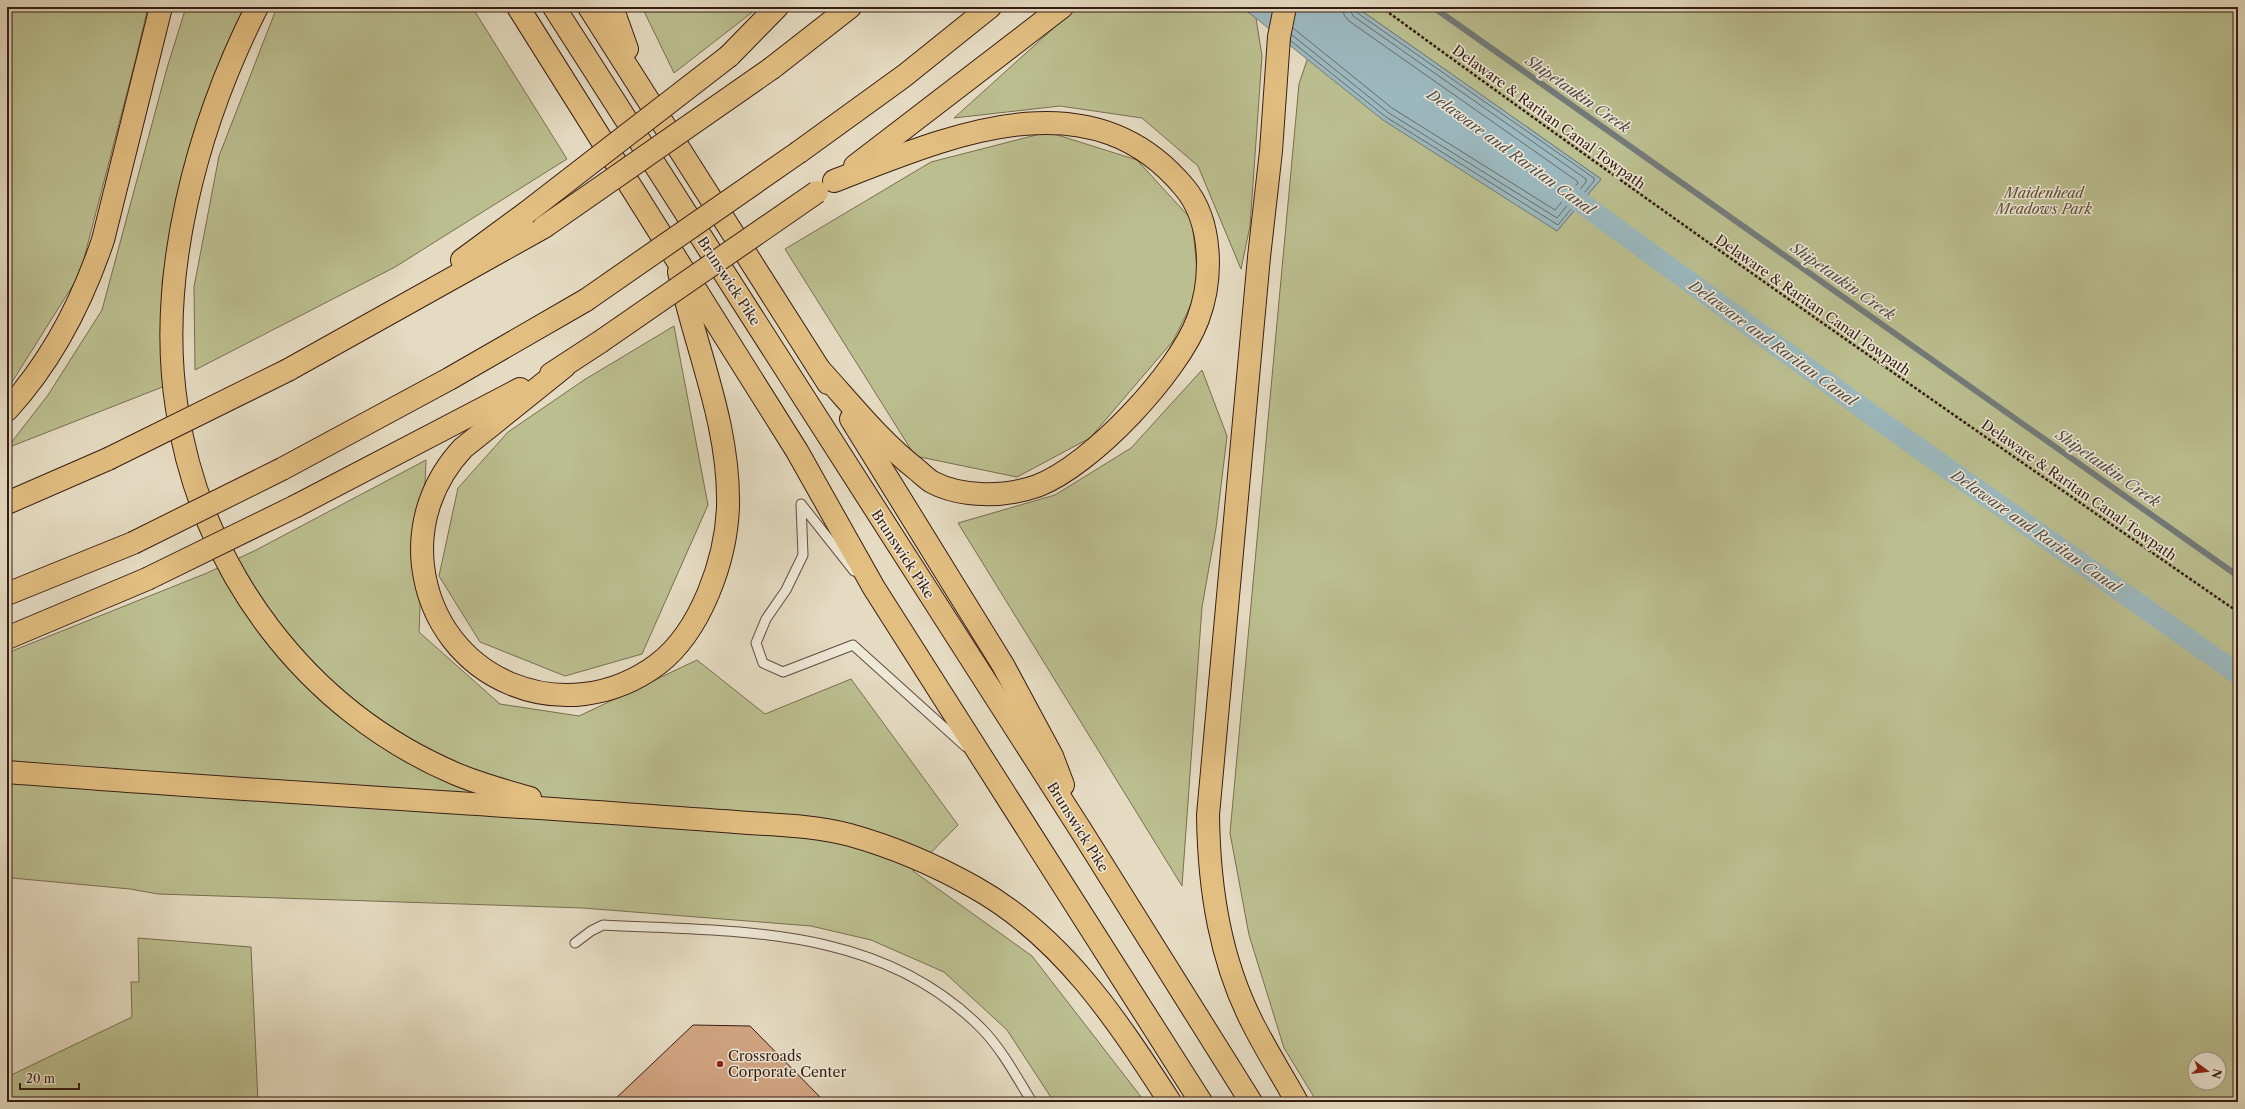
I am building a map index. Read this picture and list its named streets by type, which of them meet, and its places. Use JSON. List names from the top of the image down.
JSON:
{
  "streets": {
    "highway": ["Brunswick Pike"],
    "path": ["Delaware & Raritan Canal Towpath"]
  },
  "water": ["Shipetaukin Creek", "Delaware and Raritan Canal"],
  "parks": ["Maidenhead Meadows Park"],
  "places": ["Crossroads Corporate Center"],
  "scale_bar": "20 m",
  "north": "right"
}
